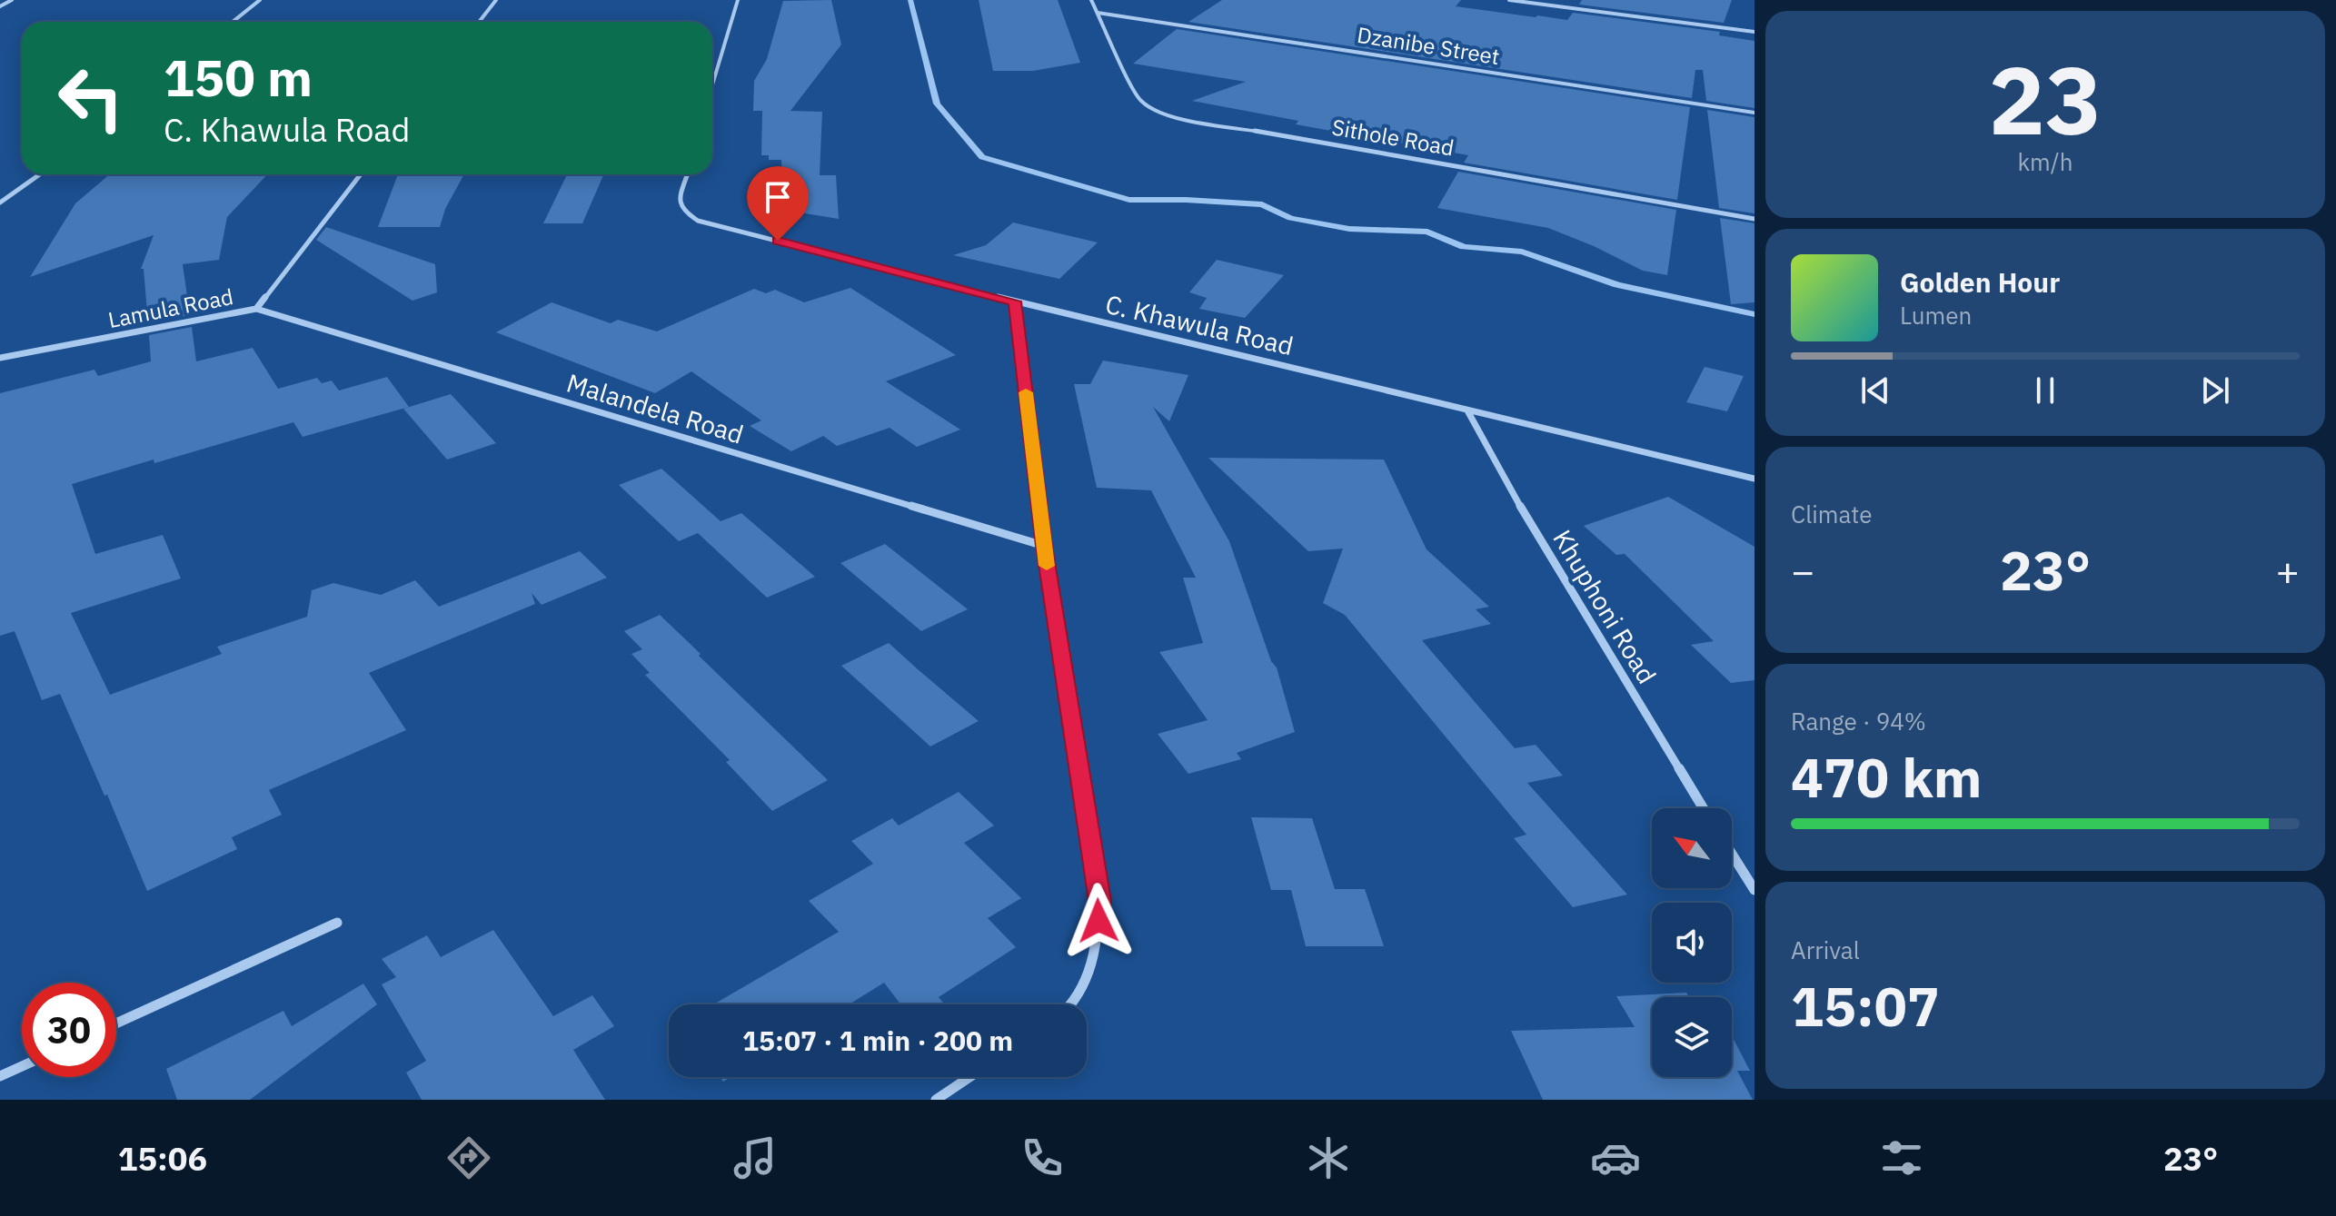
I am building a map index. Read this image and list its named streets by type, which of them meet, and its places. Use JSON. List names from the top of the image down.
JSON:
{
  "streets": {
    "street": [
      "Dzanibe Street",
      "Sithole Road",
      "Lamula Road",
      "C. Khawula Road",
      "Malandela Road",
      "Khuphoni Road"
    ]
  },
  "crossings": [
    ["Dzanibe Street", "Sithole Road"],
    ["Lamula Road", "Malandela Road"],
    ["C. Khawula Road", "Khuphoni Road"]
  ],
  "north": "top left",
  "page": {
    "tile": [
      ["23", "km/h"],
      "Climate",
      ["Range · 94%", "470 km"],
      ["Arrival", "15:07"]
    ],
    "turn": ["150 m", "C. Khawula Road"],
    "song": ["Golden Hour", "Lumen"],
    "heat": ["−", "23°", "+"],
    "limit": "30",
    "trip": "15:07 · 1 min · 200 m",
    "tabs": ["15:06", "23°"]
  }
}
